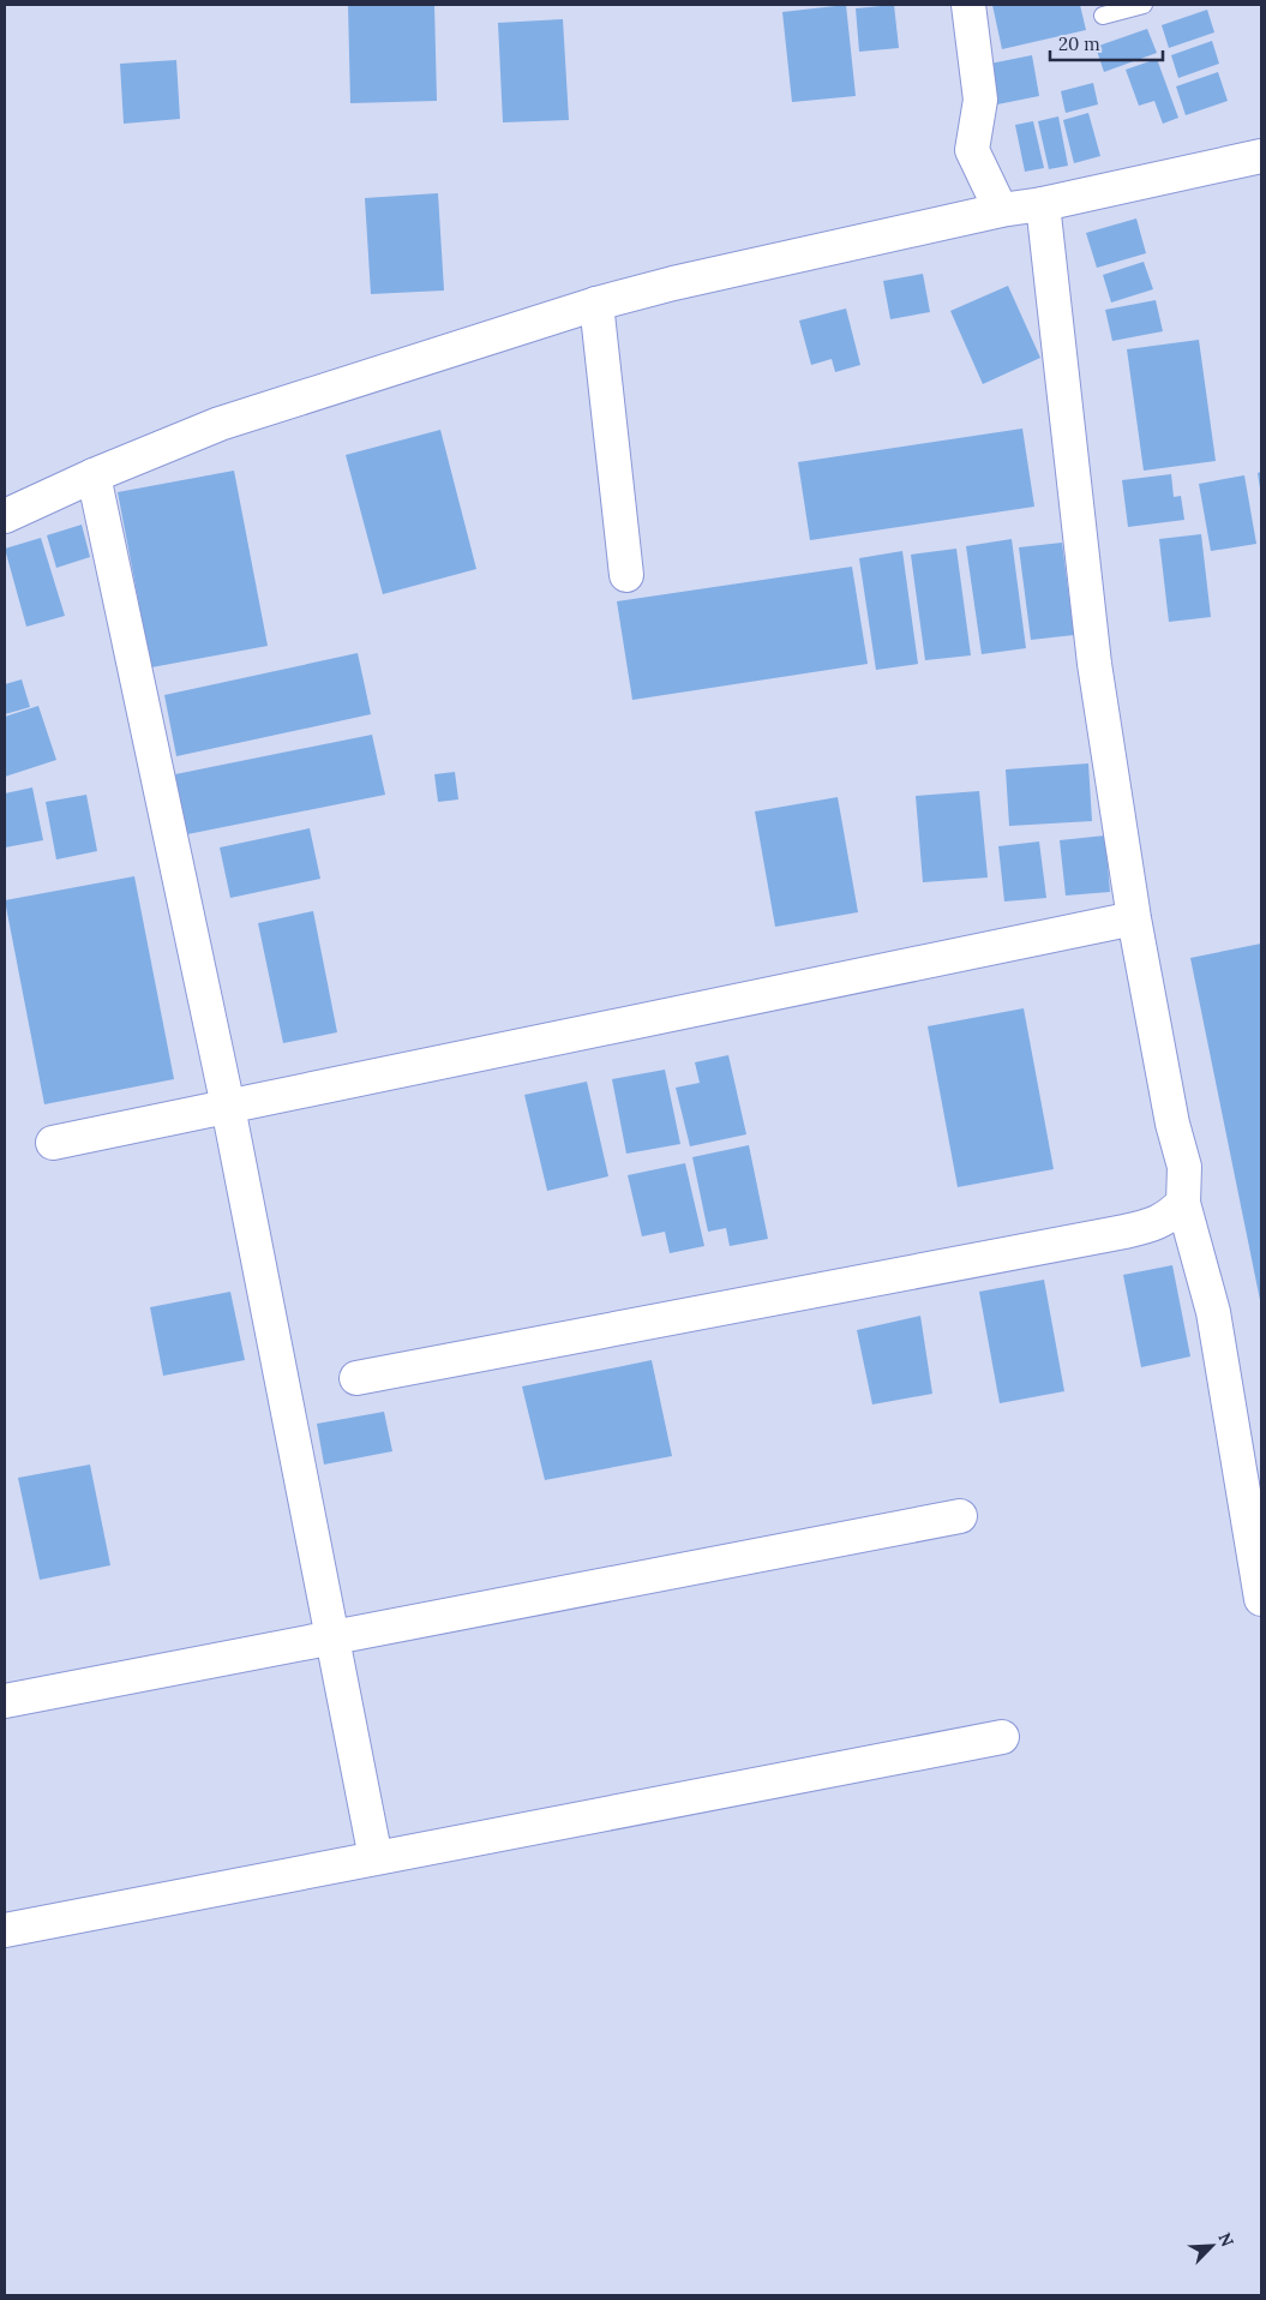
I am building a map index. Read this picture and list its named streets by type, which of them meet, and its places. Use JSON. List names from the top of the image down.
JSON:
{
  "scale_bar": "20 m",
  "north": "top right"
}
